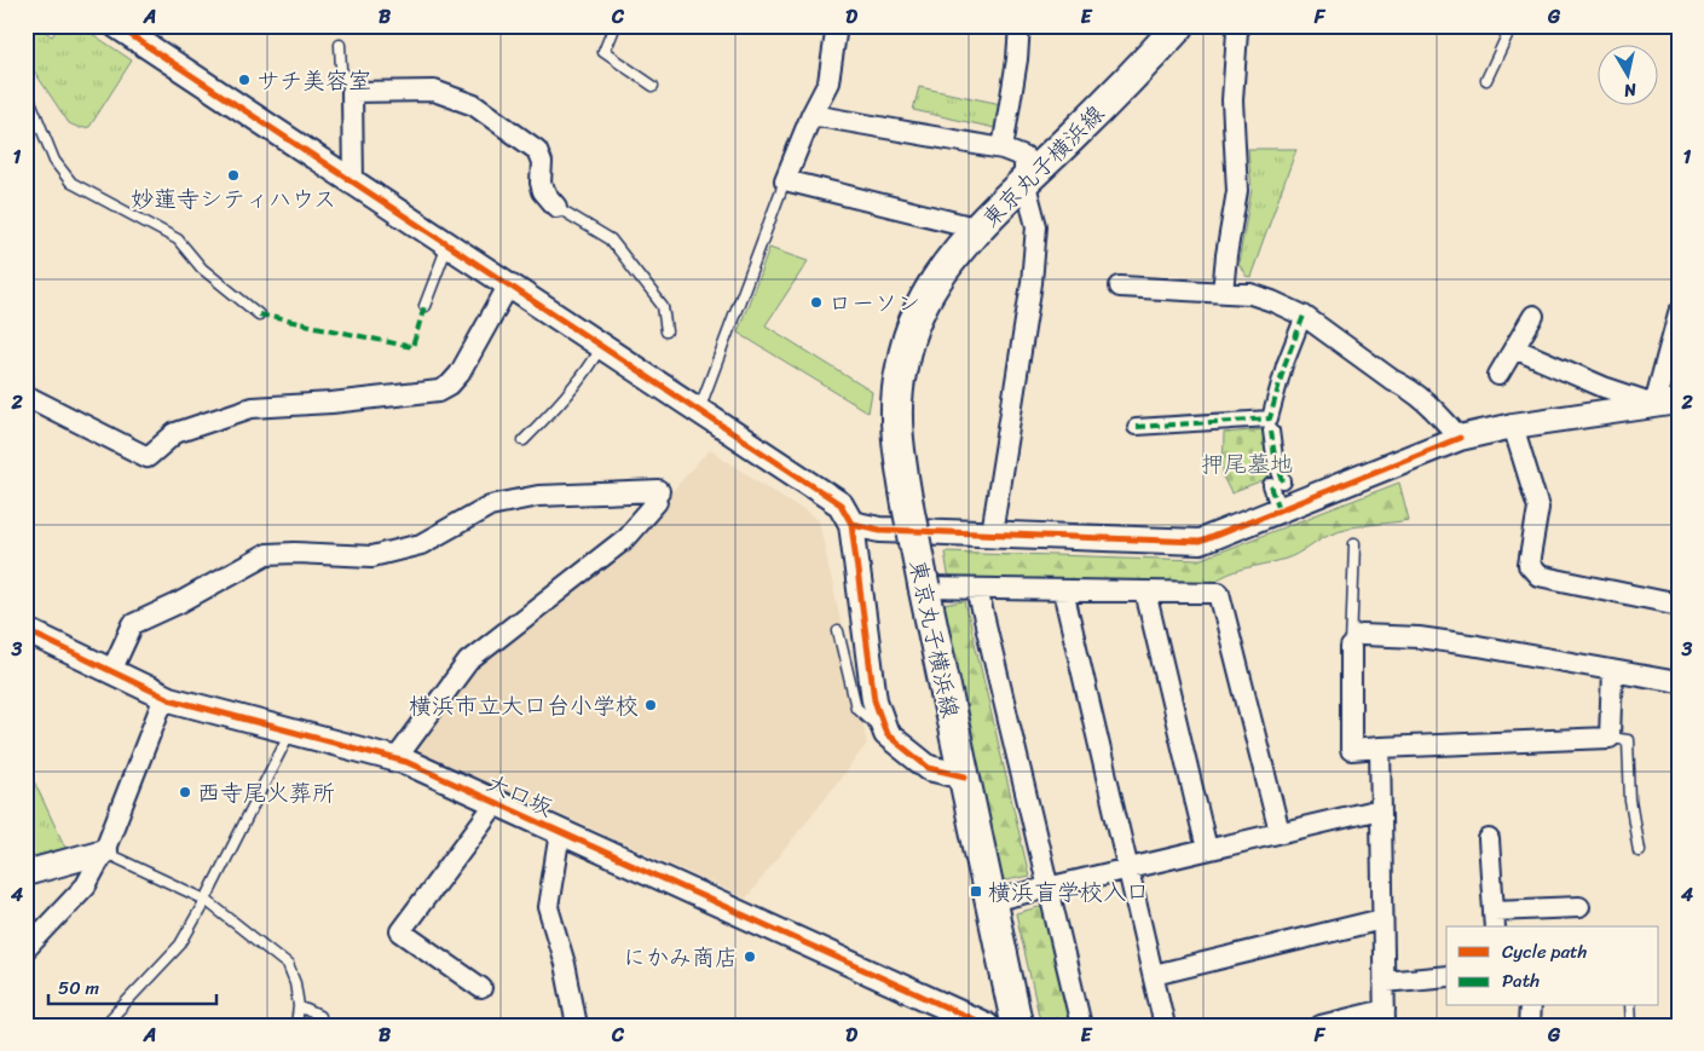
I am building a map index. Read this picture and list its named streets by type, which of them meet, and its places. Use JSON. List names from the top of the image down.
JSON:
{
  "streets": {
    "main road": ["東京丸子横浜線"],
    "street": ["大口坂"]
  },
  "parks": ["押尾墓地"],
  "places": {
    "other": [
      "サチ美容室",
      "妙蓮寺シティハウス",
      "ローソン",
      "横浜市立大口台小学校",
      "西寺尾火葬所",
      "にかみ商店"
    ],
    "transit": ["横浜盲学校入口"]
  },
  "legend": ["Cycle path", "Path"],
  "scale_bar": "50 m",
  "north": "bottom",
  "grid": {
    "columns": [
      "A",
      "B",
      "C",
      "D",
      "E",
      "F",
      "G"
    ],
    "rows": [
      "1",
      "2",
      "3",
      "4"
    ]
  }
}
